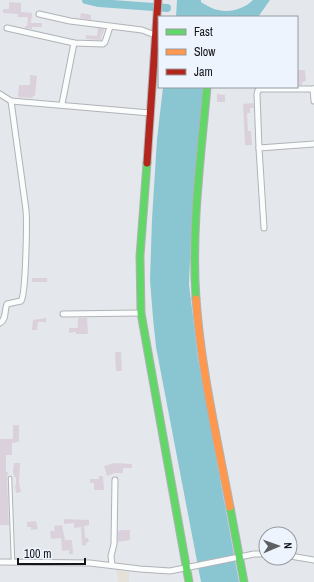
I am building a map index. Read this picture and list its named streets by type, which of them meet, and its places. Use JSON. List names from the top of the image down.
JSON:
{
  "legend": ["Fast", "Slow", "Jam"],
  "scale_bar": "100 m",
  "north": "right"
}
